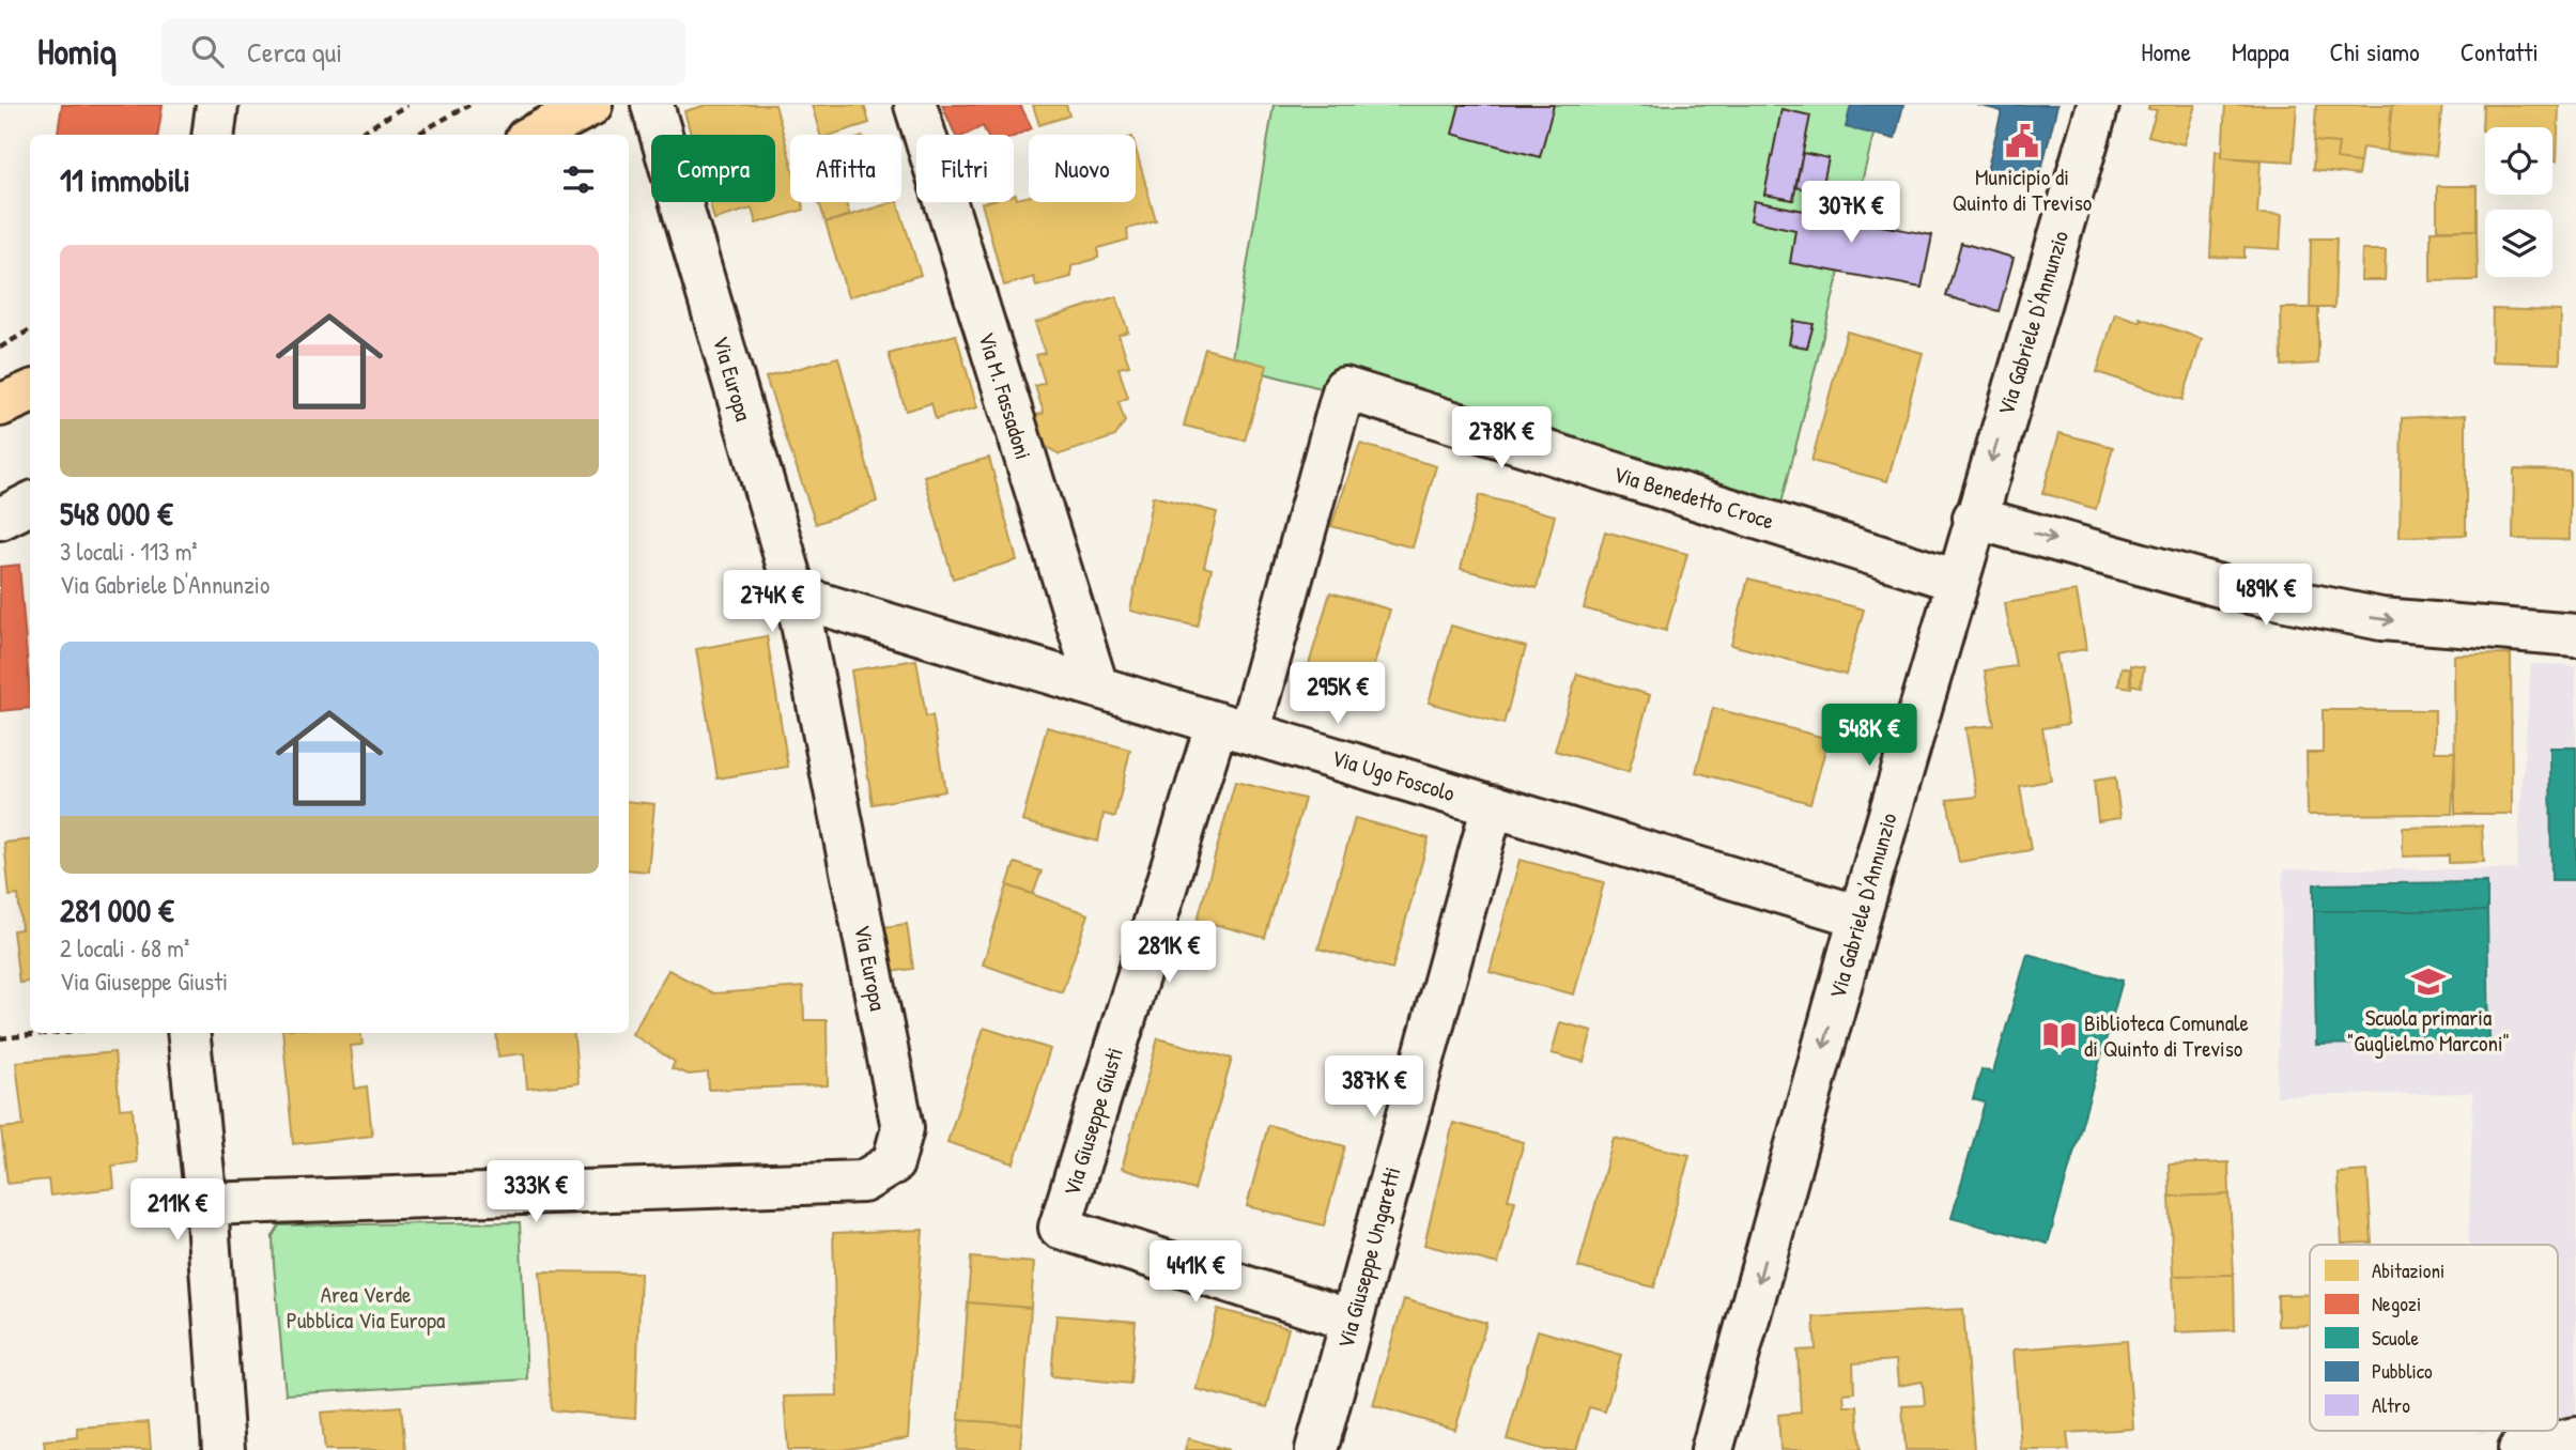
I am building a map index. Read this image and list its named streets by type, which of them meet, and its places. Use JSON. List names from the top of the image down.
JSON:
{
  "streets": {
    "street": [
      "Via Gabriele D'Annunzio",
      "Via Europa",
      "Via M. Fassadoni",
      "Via Benedetto Croce",
      "Via Ugo Foscolo",
      "Via Giuseppe Giusti",
      "Via Giuseppe Ungaretti"
    ]
  },
  "crossings": [
    ["Via Gabriele D'Annunzio", "Via Benedetto Croce"],
    ["Via Gabriele D'Annunzio", "Via Ugo Foscolo"],
    ["Via Europa", "Via Ugo Foscolo"],
    ["Via M. Fassadoni", "Via Ugo Foscolo"],
    ["Via Benedetto Croce", "Via Ugo Foscolo"],
    ["Via Benedetto Croce", "Via Giuseppe Giusti"],
    ["Via Ugo Foscolo", "Via Giuseppe Giusti"],
    ["Via Ugo Foscolo", "Via Giuseppe Ungaretti"],
    ["Via Giuseppe Giusti", "Via Giuseppe Ungaretti"]
  ],
  "one_way": ["Via Gabriele D'Annunzio"],
  "parks": ["Area Verde Pubblica Via Europa"],
  "places": {
    "public building": ["Municipio di Quinto di Treviso"],
    "school or university": ["Scuola primaria \"Guglielmo Marconi\""],
    "library": ["Biblioteca Comunale di Quinto di Treviso"]
  },
  "legend": [
    "Abitazioni",
    "Negozi",
    "Scuole",
    "Pubblico",
    "Altro"
  ],
  "page": {
    "header": "Homiq",
    "search": "Cerca qui",
    "nav": [
      "Home",
      "Mappa",
      "Chi siamo",
      "Contatti"
    ],
    "chip": [
      "Compra",
      "Affitta",
      "Filtri",
      "Nuovo"
    ],
    "heading": "11 immobili",
    "price": [
      "307K €",
      "278K €",
      "489K €",
      "274K €",
      "295K €",
      "548K €",
      "281K €",
      "387K €",
      "333K €",
      "211K €",
      "441K €"
    ],
    "list": [
      {
        "name": "548 000 €",
        "note": "3 locali · 113 m² · Via Gabriele D'Annunzio"
      },
      {
        "name": "281 000 €",
        "note": "2 locali · 68 m² · Via Giuseppe Giusti"
      }
    ]
  }
}
